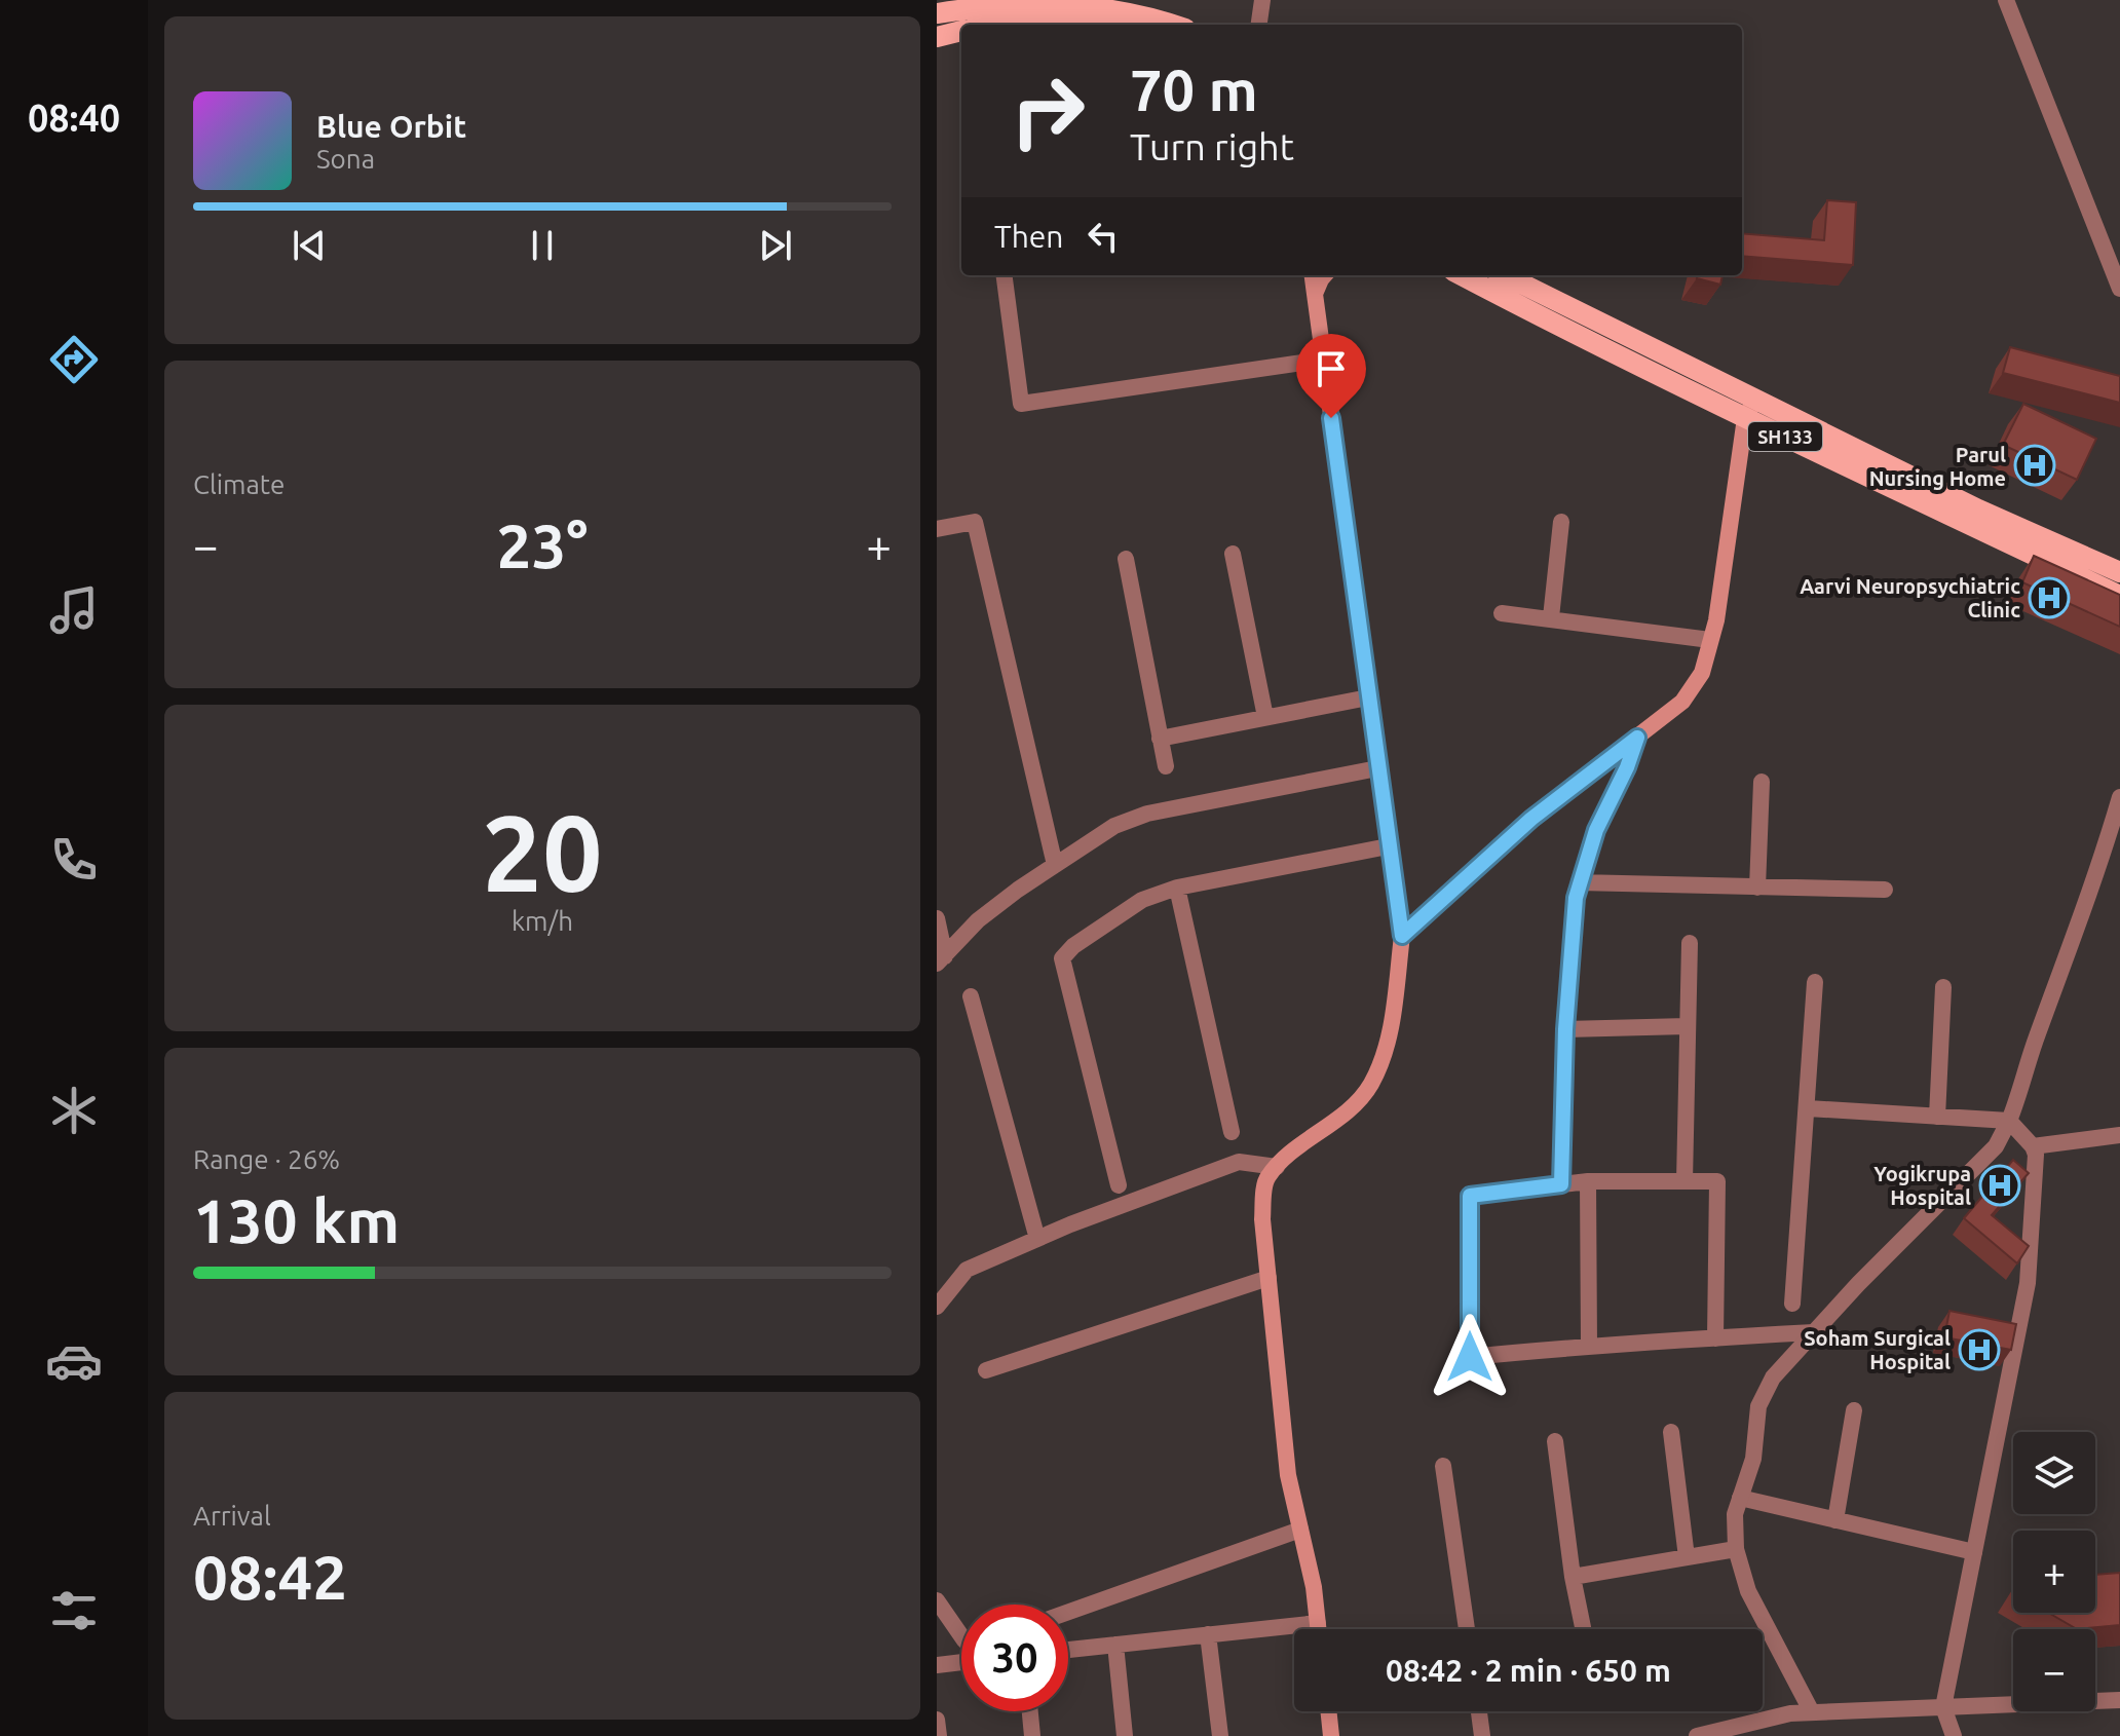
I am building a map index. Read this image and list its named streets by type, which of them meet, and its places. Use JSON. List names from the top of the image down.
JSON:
{
  "streets": {
    "main road": ["SH133"]
  },
  "places": {
    "hospital": [
      "Parul Nursing Home",
      "Aarvi Neuropsychiatric Clinic",
      "Yogikrupa Hospital",
      "Soham Surgical Hospital"
    ]
  },
  "page": {
    "tabs": "08:40",
    "turn": ["70 m", "Turn right"],
    "song": ["Blue Orbit", "Sona"],
    "then": "Then",
    "tile": [
      "Climate",
      ["20", "km/h"],
      ["Range · 26%", "130 km"],
      ["Arrival", "08:42"]
    ],
    "heat": ["−", "23°", "+"],
    "map_buttons": ["+", "−"],
    "limit": "30",
    "trip": "08:42 · 2 min · 650 m"
  }
}
